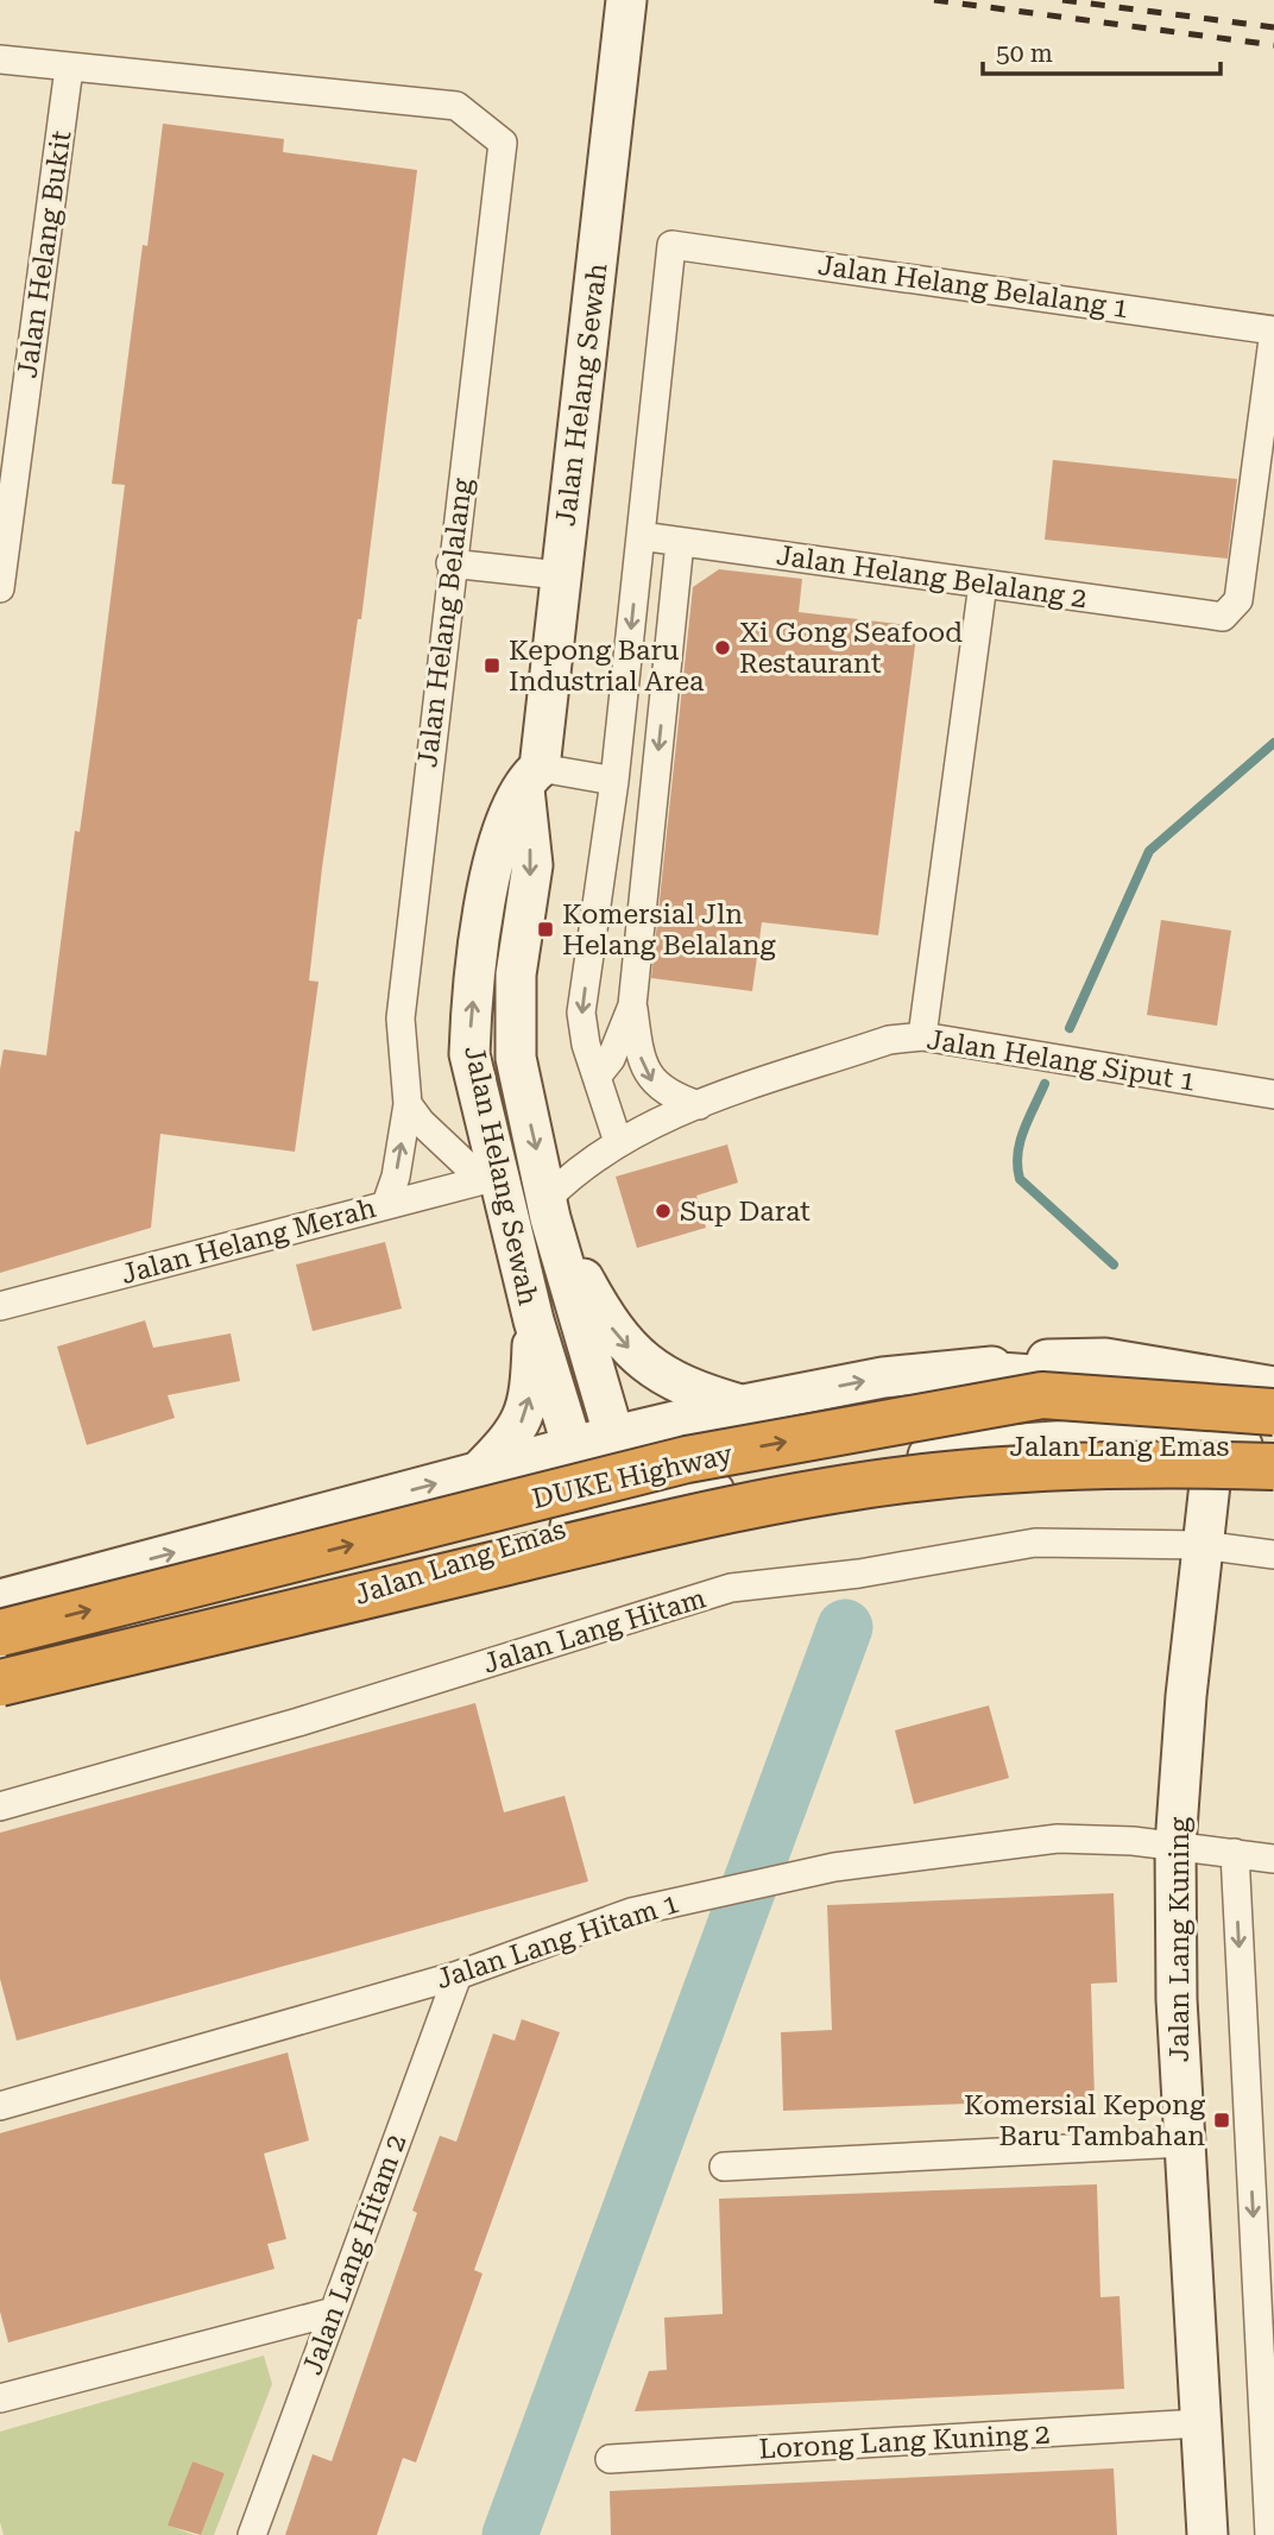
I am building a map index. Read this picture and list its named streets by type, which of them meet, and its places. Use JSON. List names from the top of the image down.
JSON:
{
  "streets": {
    "highway": ["DUKE Highway"],
    "street": [
      "Jalan Helang Bukit",
      "Jalan Helang Belalang 1",
      "Jalan Helang Sewah",
      "Jalan Helang Belalang 2",
      "Jalan Helang Belalang",
      "Jalan Helang Siput 1",
      "Jalan Helang Merah",
      "Jalan Lang Emas",
      "Jalan Lang Hitam",
      "Jalan Lang Kuning",
      "Jalan Lang Hitam 1",
      "Jalan Lang Hitam 2",
      "Lorong Lang Kuning 2"
    ]
  },
  "crossings": [
    ["Jalan Helang Bukit", "Jalan Helang Belalang"],
    ["Jalan Helang Belalang 1", "Jalan Helang Belalang 2"],
    ["Jalan Helang Sewah", "Jalan Helang Siput 1"],
    ["Jalan Helang Sewah", "Jalan Helang Merah"],
    ["Jalan Helang Sewah", "Jalan Lang Emas"],
    ["Jalan Helang Belalang", "Jalan Helang Merah"],
    ["Jalan Lang Emas", "Jalan Lang Kuning"],
    ["Jalan Lang Hitam", "Jalan Lang Kuning"],
    ["Jalan Lang Kuning", "Jalan Lang Hitam 1"],
    ["Jalan Lang Kuning", "Lorong Lang Kuning 2"],
    ["Jalan Lang Hitam 1", "Jalan Lang Hitam 2"]
  ],
  "places": {
    "other": ["Xi Gong Seafood Restaurant", "Sup Darat"],
    "transit": ["Kepong Baru Industrial Area", "Komersial Jln Helang Belalang", "Komersial Kepong Baru Tambahan"]
  },
  "scale_bar": "50 m"
}
